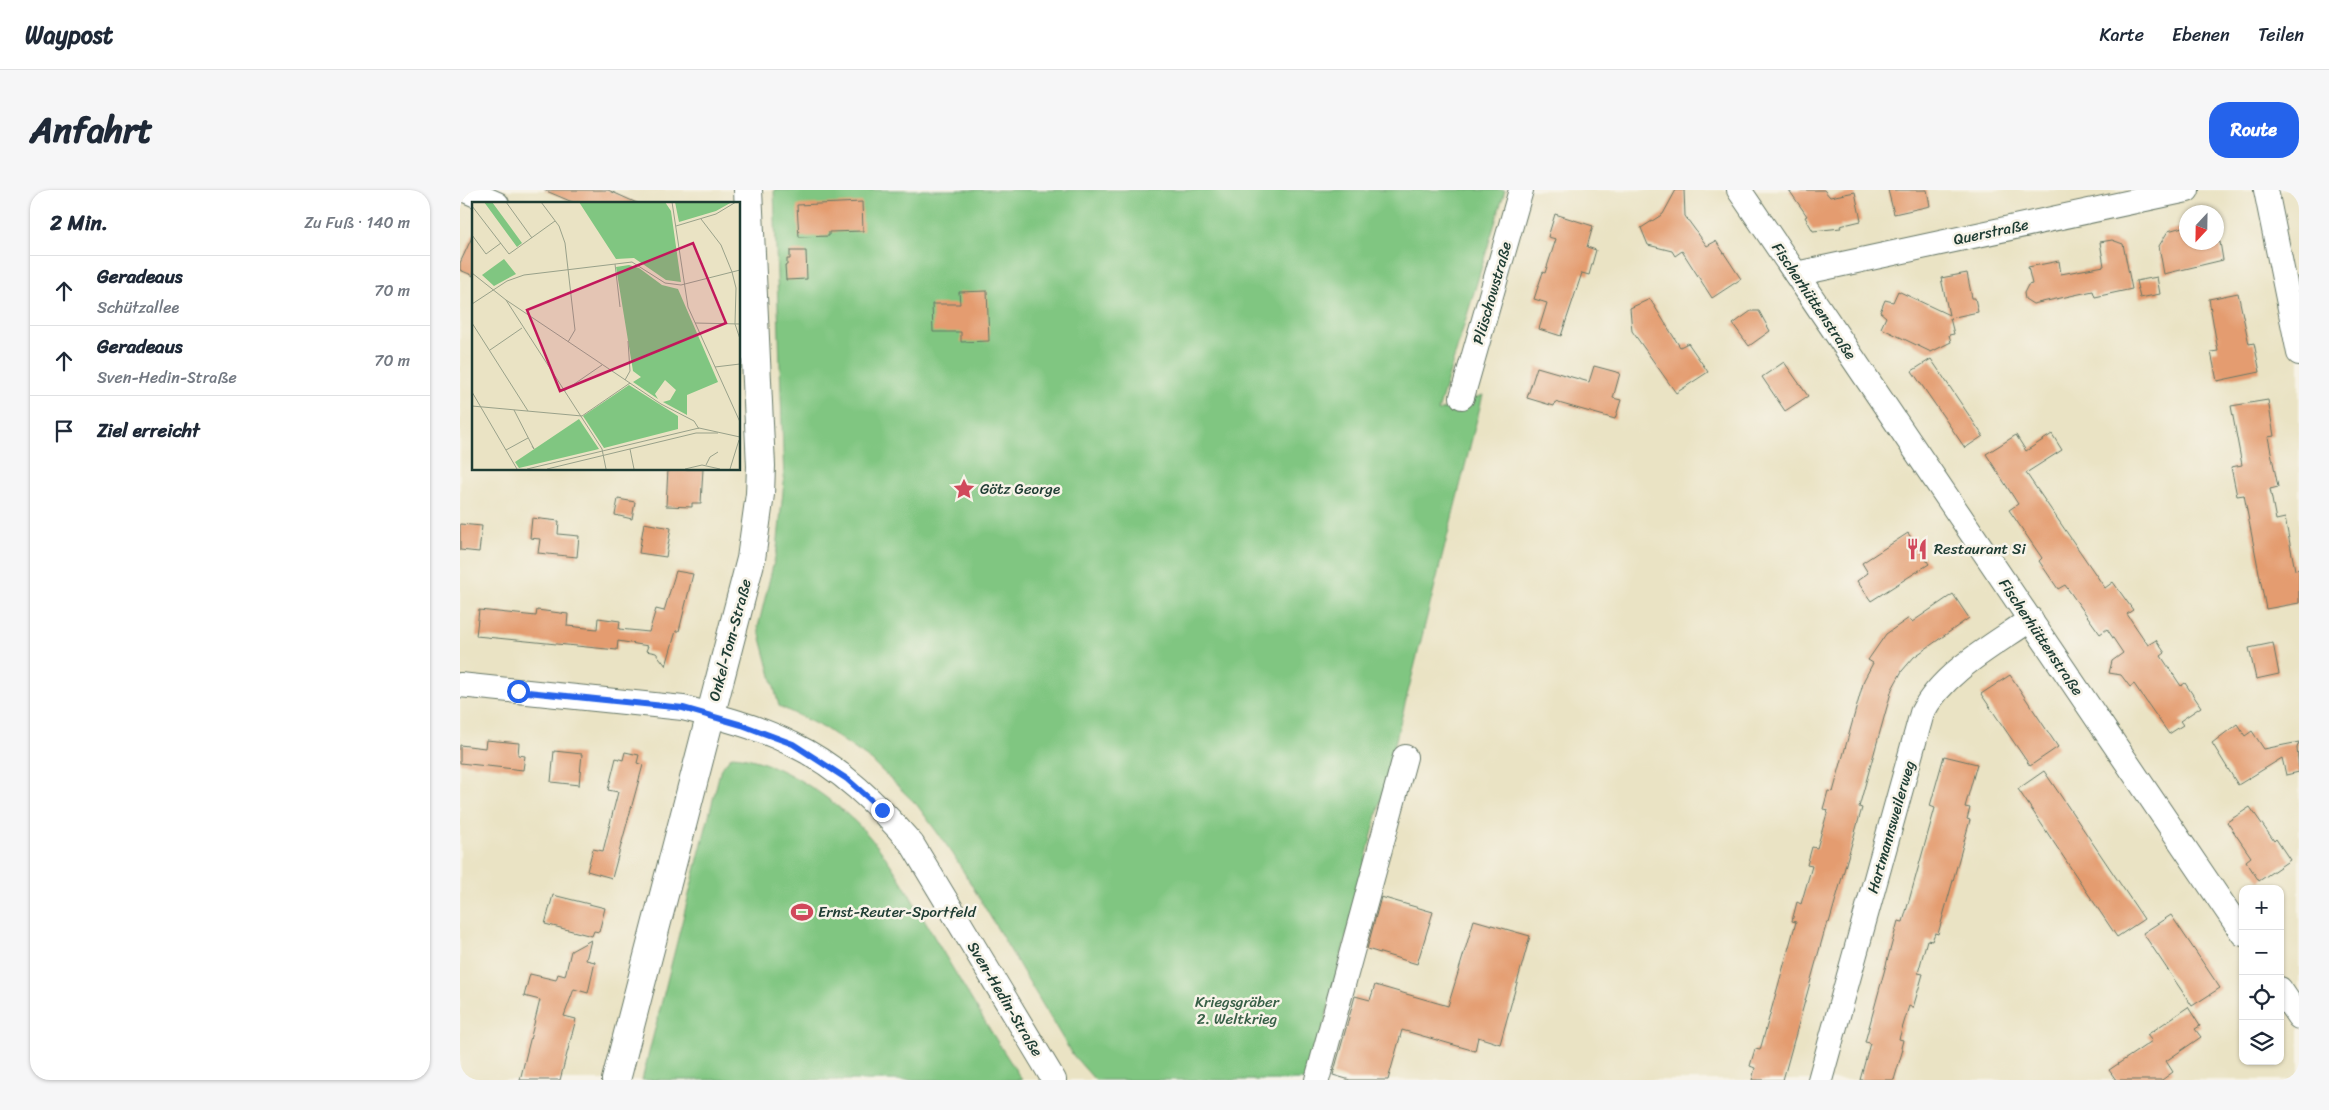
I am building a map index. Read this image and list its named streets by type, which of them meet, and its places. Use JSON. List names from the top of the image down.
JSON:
{
  "streets": {
    "main road": ["Onkel-Tom-Straße"],
    "street": [
      "Querstraße",
      "Plüschowstraße",
      "Fischerhüttenstraße",
      "Hartmannsweilerweg",
      "Sven-Hedin-Straße"
    ]
  },
  "crossings": [
    ["Querstraße", "Fischerhüttenstraße"],
    ["Fischerhüttenstraße", "Hartmannsweilerweg"],
    ["Onkel-Tom-Straße", "Sven-Hedin-Straße"]
  ],
  "parks": ["Kriegsgräber 2. Weltkrieg"],
  "places": {
    "place": ["Götz George"],
    "restaurant": ["Restaurant Si"],
    "sports": ["Ernst-Reuter-Sportfeld"]
  },
  "north": "bottom",
  "page": {
    "header": "Waypost",
    "nav": ["Karte", "Ebenen", "Teilen"],
    "title": "Anfahrt",
    "buttons": "Route",
    "heading": ["2 Min.", "Zu Fuß · 140 m"],
    "list": [
      ["Geradeaus", "Schützallee", "70 m"],
      ["Geradeaus", "Sven-Hedin-Straße", "70 m"],
      "Ziel erreicht"
    ],
    "map_buttons": ["+", "−"]
  }
}
